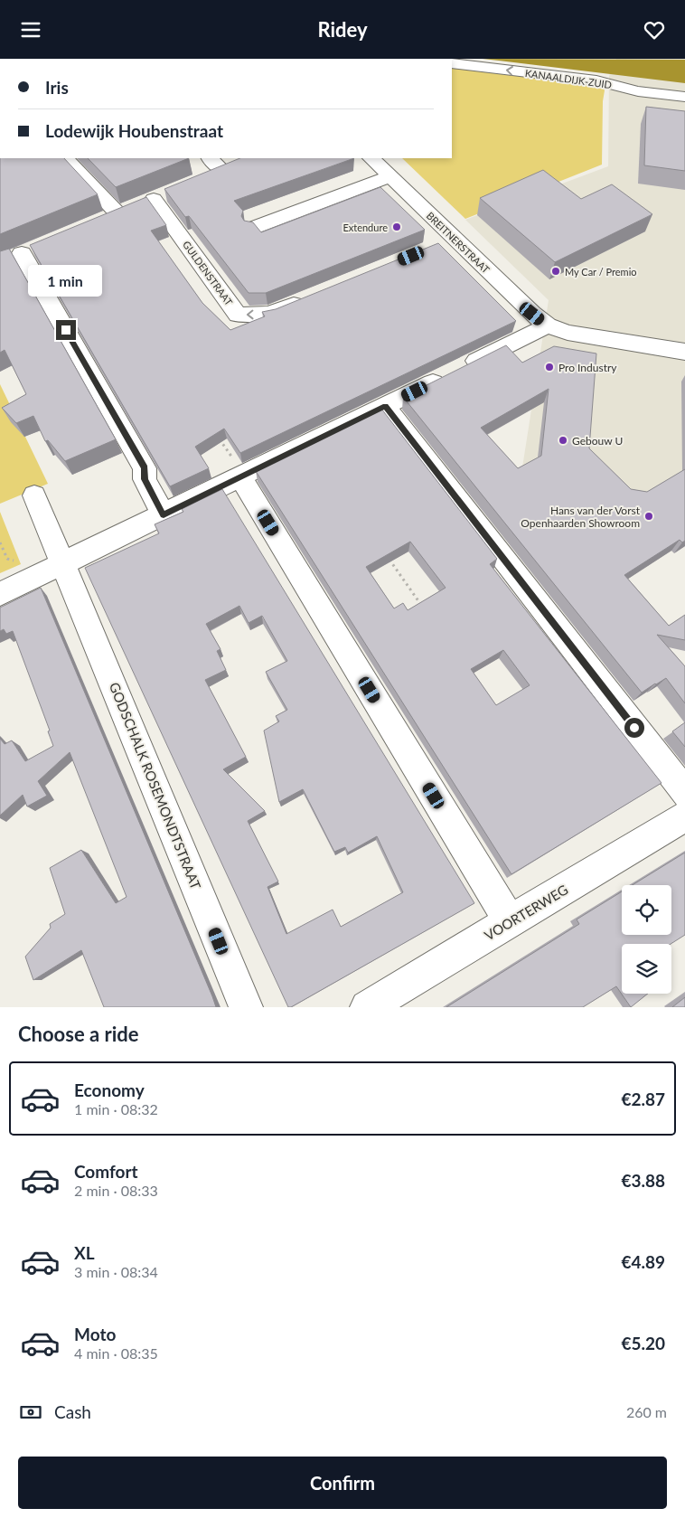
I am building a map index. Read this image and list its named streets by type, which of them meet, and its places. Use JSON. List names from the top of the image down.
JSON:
{
  "streets": {
    "street": [
      "KANAALDIJK-ZUID",
      "BREITNERSTRAAT",
      "GULDENSTRAAT",
      "GODSCHALK ROSEMONDTSTRAAT",
      "VOORTERWEG"
    ]
  },
  "one_way": ["KANAALDIJK-ZUID", "GULDENSTRAAT"],
  "places": [
    "Extendure",
    "My Car / Premio",
    "Pro Industry",
    "Gebouw U",
    "Hans van der Vorst Openhaarden Showroom"
  ],
  "page": {
    "header": "Ridey",
    "banner": ["Iris", "Lodewijk Houbenstraat"],
    "bubble": "1 min",
    "heading": "Choose a ride",
    "list": [
      {
        "name": "Economy",
        "note": "1 min · 08:32",
        "value": "€2.87"
      },
      {
        "name": "Comfort",
        "note": "2 min · 08:33",
        "value": "€3.88"
      },
      {
        "name": "XL",
        "note": "3 min · 08:34",
        "value": "€4.89"
      },
      {
        "name": "Moto",
        "note": "4 min · 08:35",
        "value": "€5.20"
      }
    ],
    "pay": ["Cash", "260 m"],
    "buttons": "Confirm"
  }
}
